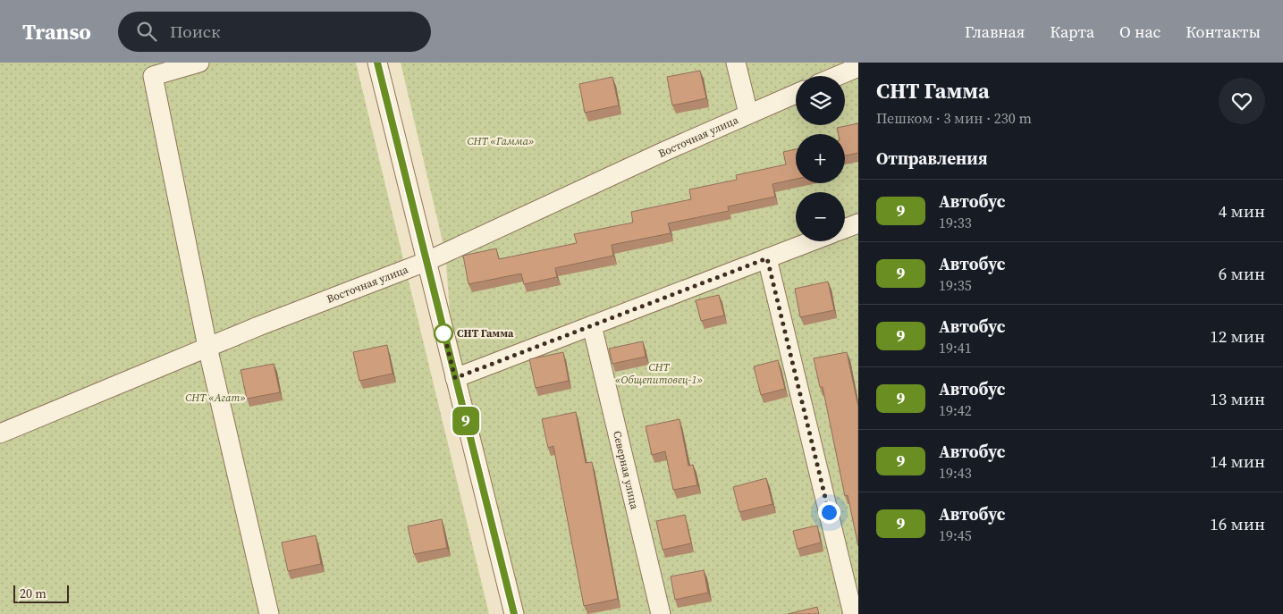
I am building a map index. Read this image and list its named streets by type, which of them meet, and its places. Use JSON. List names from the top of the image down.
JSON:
{
  "streets": {
    "street": ["Восточная улица", "Северная улица"]
  },
  "parks": ["СНТ «Гамма»", "СНТ «Общепитовец-1»", "СНТ «Агат»"],
  "places": ["СНТ Гамма"],
  "lines": ["bus line 9"],
  "scale_bar": "20 m",
  "page": {
    "header": "Transo",
    "search": "Поиск",
    "nav": [
      "Главная",
      "Карта",
      "О нас",
      "Контакты"
    ],
    "on_map": "9",
    "heading": [
      ["СНТ Гамма", "Пешком · 3 мин · 230 m"],
      "Отправления"
    ],
    "map_buttons": ["+", "−"],
    "list": [
      {
        "mark": "9",
        "name": "Автобус",
        "note": "19:33",
        "value": "4 мин"
      },
      {
        "mark": "9",
        "name": "Автобус",
        "note": "19:35",
        "value": "6 мин"
      },
      {
        "mark": "9",
        "name": "Автобус",
        "note": "19:41",
        "value": "12 мин"
      },
      {
        "mark": "9",
        "name": "Автобус",
        "note": "19:42",
        "value": "13 мин"
      },
      {
        "mark": "9",
        "name": "Автобус",
        "note": "19:43",
        "value": "14 мин"
      },
      {
        "mark": "9",
        "name": "Автобус",
        "note": "19:45",
        "value": "16 мин"
      }
    ],
    "scale": "20 m"
  }
}
